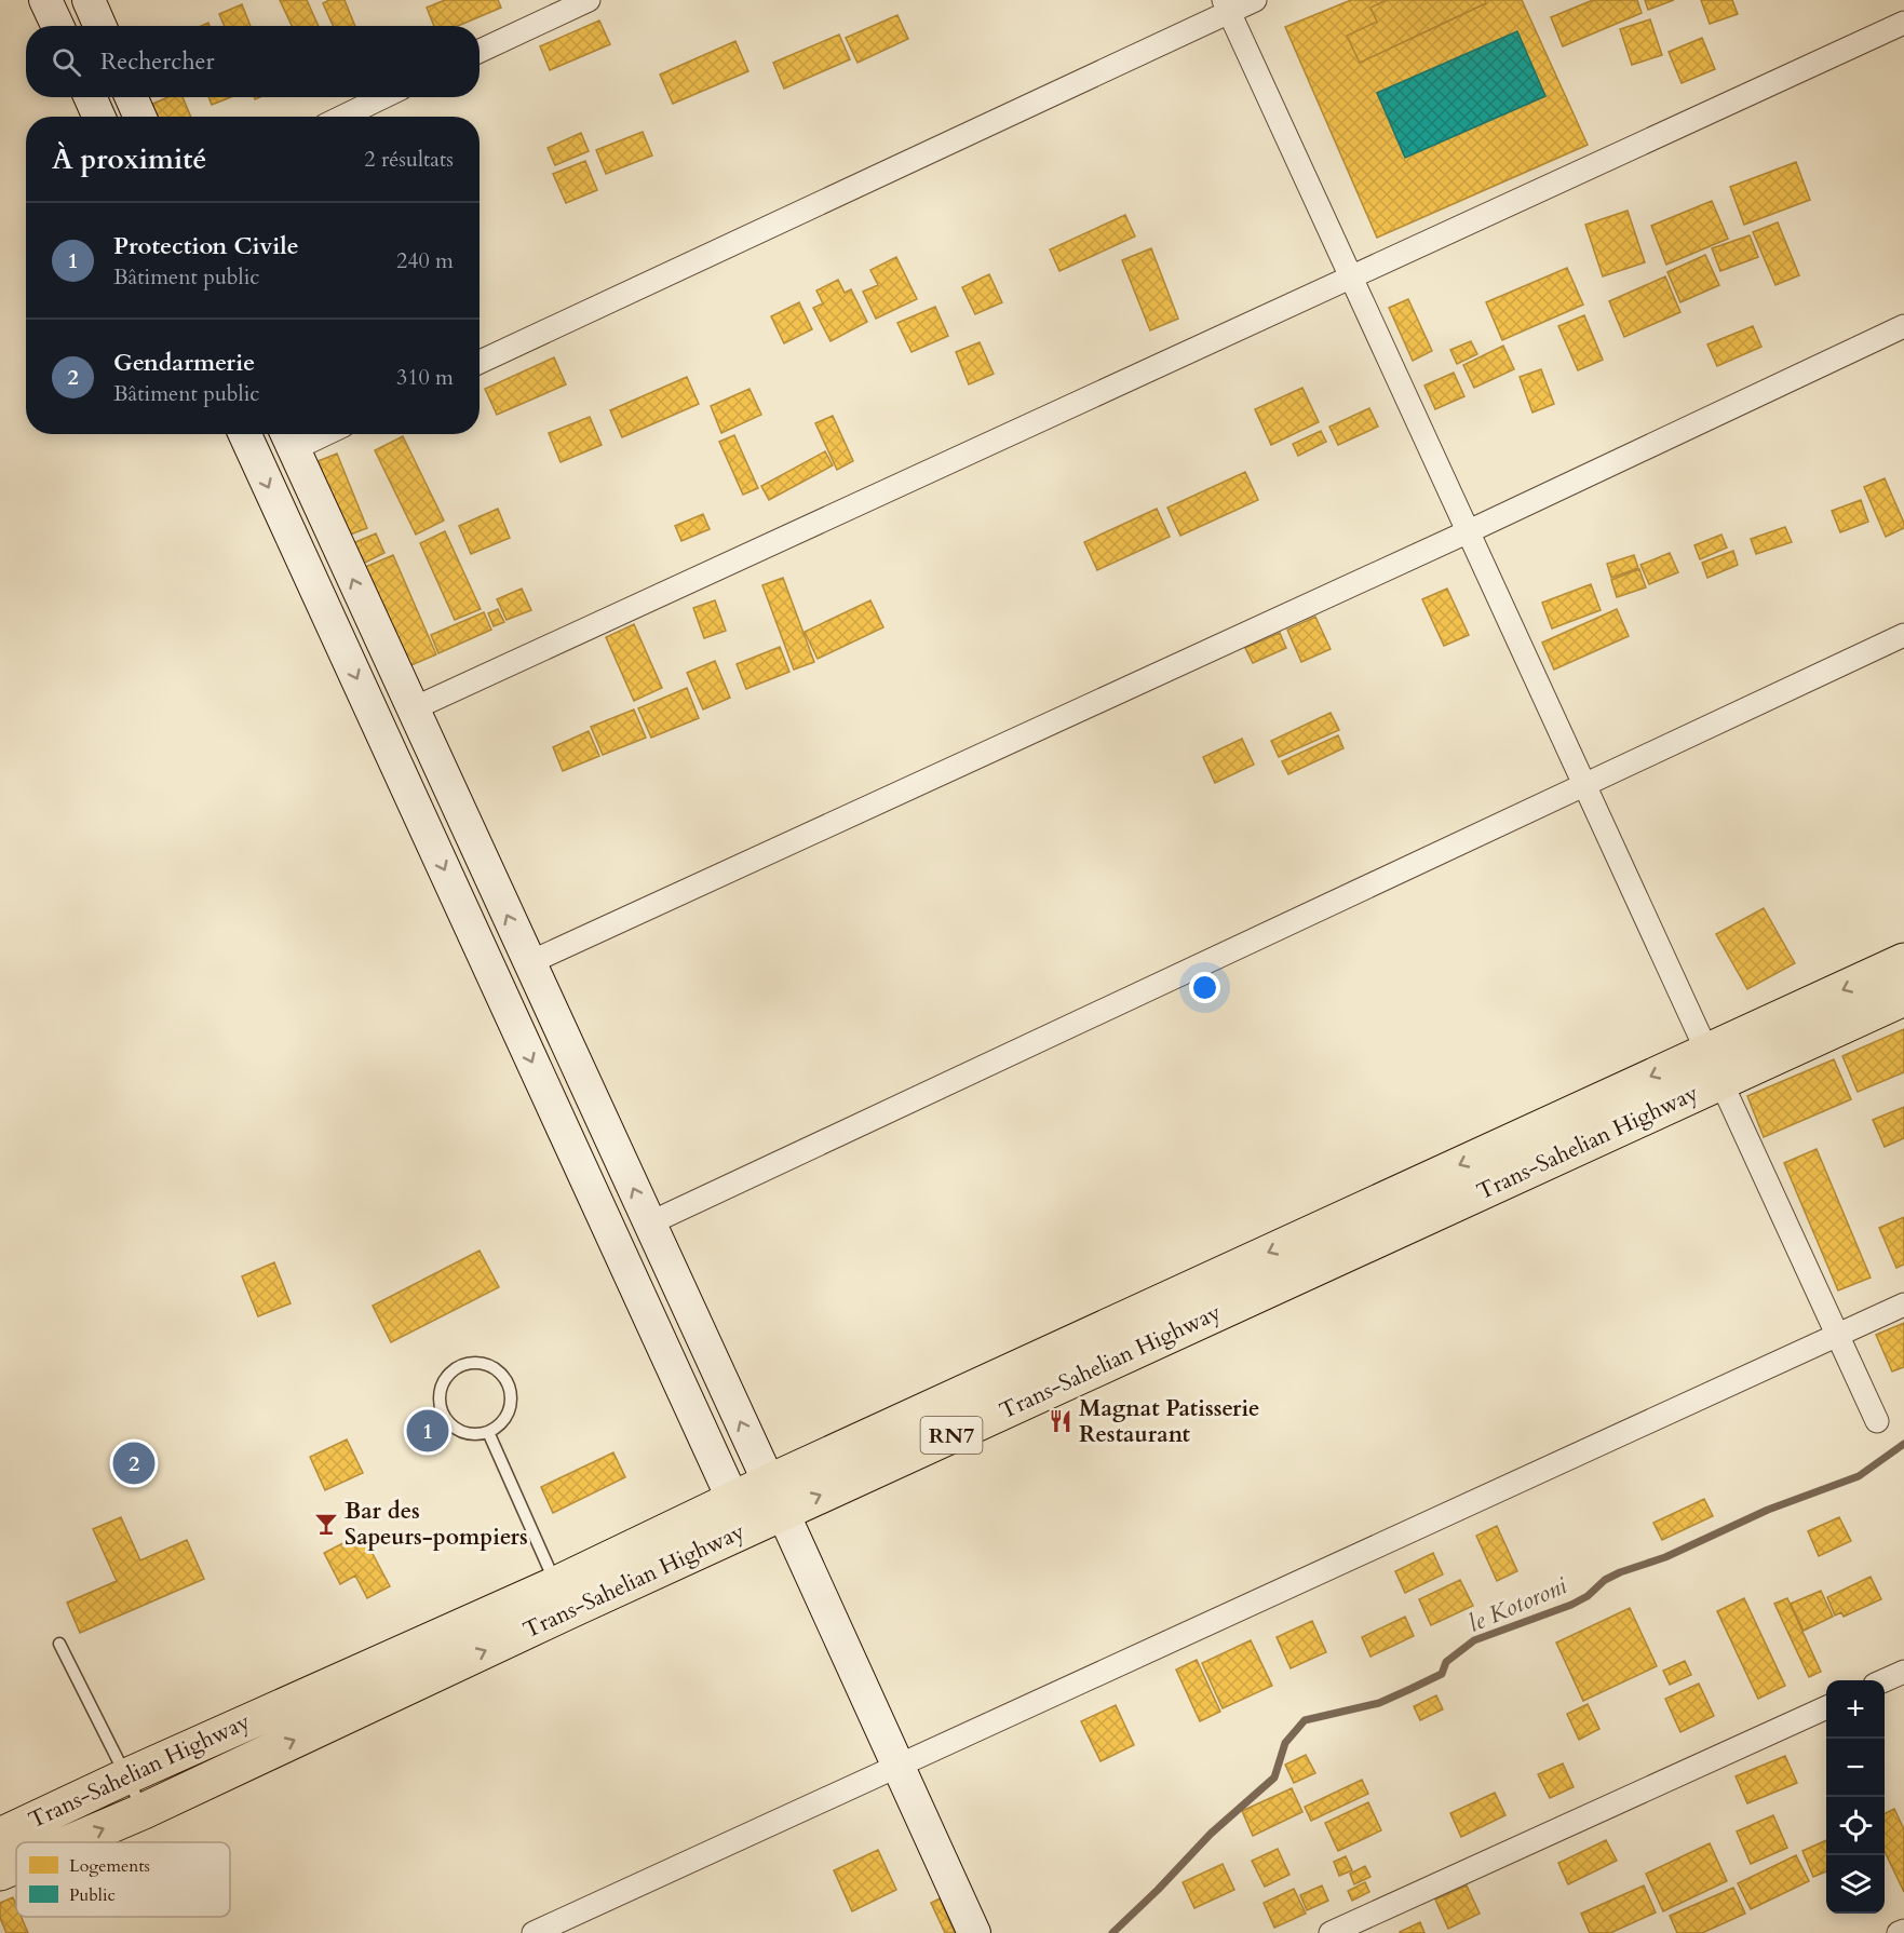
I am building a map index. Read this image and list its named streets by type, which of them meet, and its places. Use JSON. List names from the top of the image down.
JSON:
{
  "streets": {
    "highway": ["Trans-Sahelian Highway", "RN7"]
  },
  "water": ["le Kotoroni"],
  "places": {
    "restaurant": ["Magnat Patisserie Restaurant"],
    "bar": ["Bar des Sapeurs-pompiers"]
  },
  "legend": ["Logements", "Public"],
  "page": {
    "search": "Rechercher",
    "heading": ["À proximité", "2 résultats"],
    "list": [
      {
        "mark": "1",
        "name": "Protection Civile",
        "note": "Bâtiment public",
        "value": "240 m"
      },
      {
        "mark": "2",
        "name": "Gendarmerie",
        "note": "Bâtiment public",
        "value": "310 m"
      }
    ],
    "pins": ["1", "2"],
    "map_buttons": ["+", "−"]
  }
}
